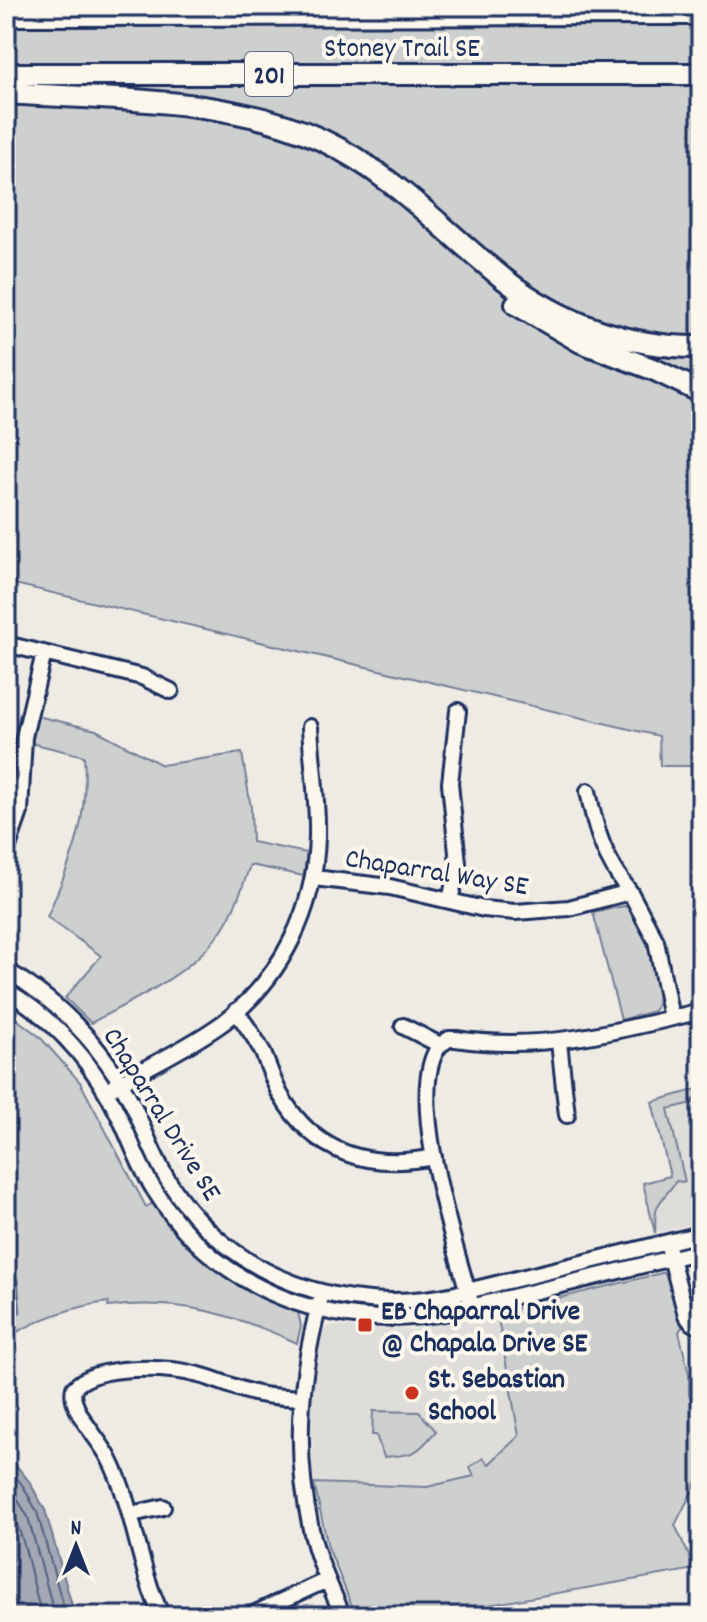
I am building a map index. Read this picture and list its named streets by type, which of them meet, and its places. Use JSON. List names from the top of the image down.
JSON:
{
  "streets": {
    "highway": ["Stoney Trail SE", "201"],
    "street": ["Chaparral Way SE", "Chaparral Drive SE"]
  },
  "crossings": [
    ["Chaparral Way SE", "Chaparral Drive SE"]
  ],
  "places": {
    "transit": ["EB Chaparral Drive @ Chapala Drive SE"],
    "other": ["St. Sebastian School"]
  },
  "north": "top"
}
